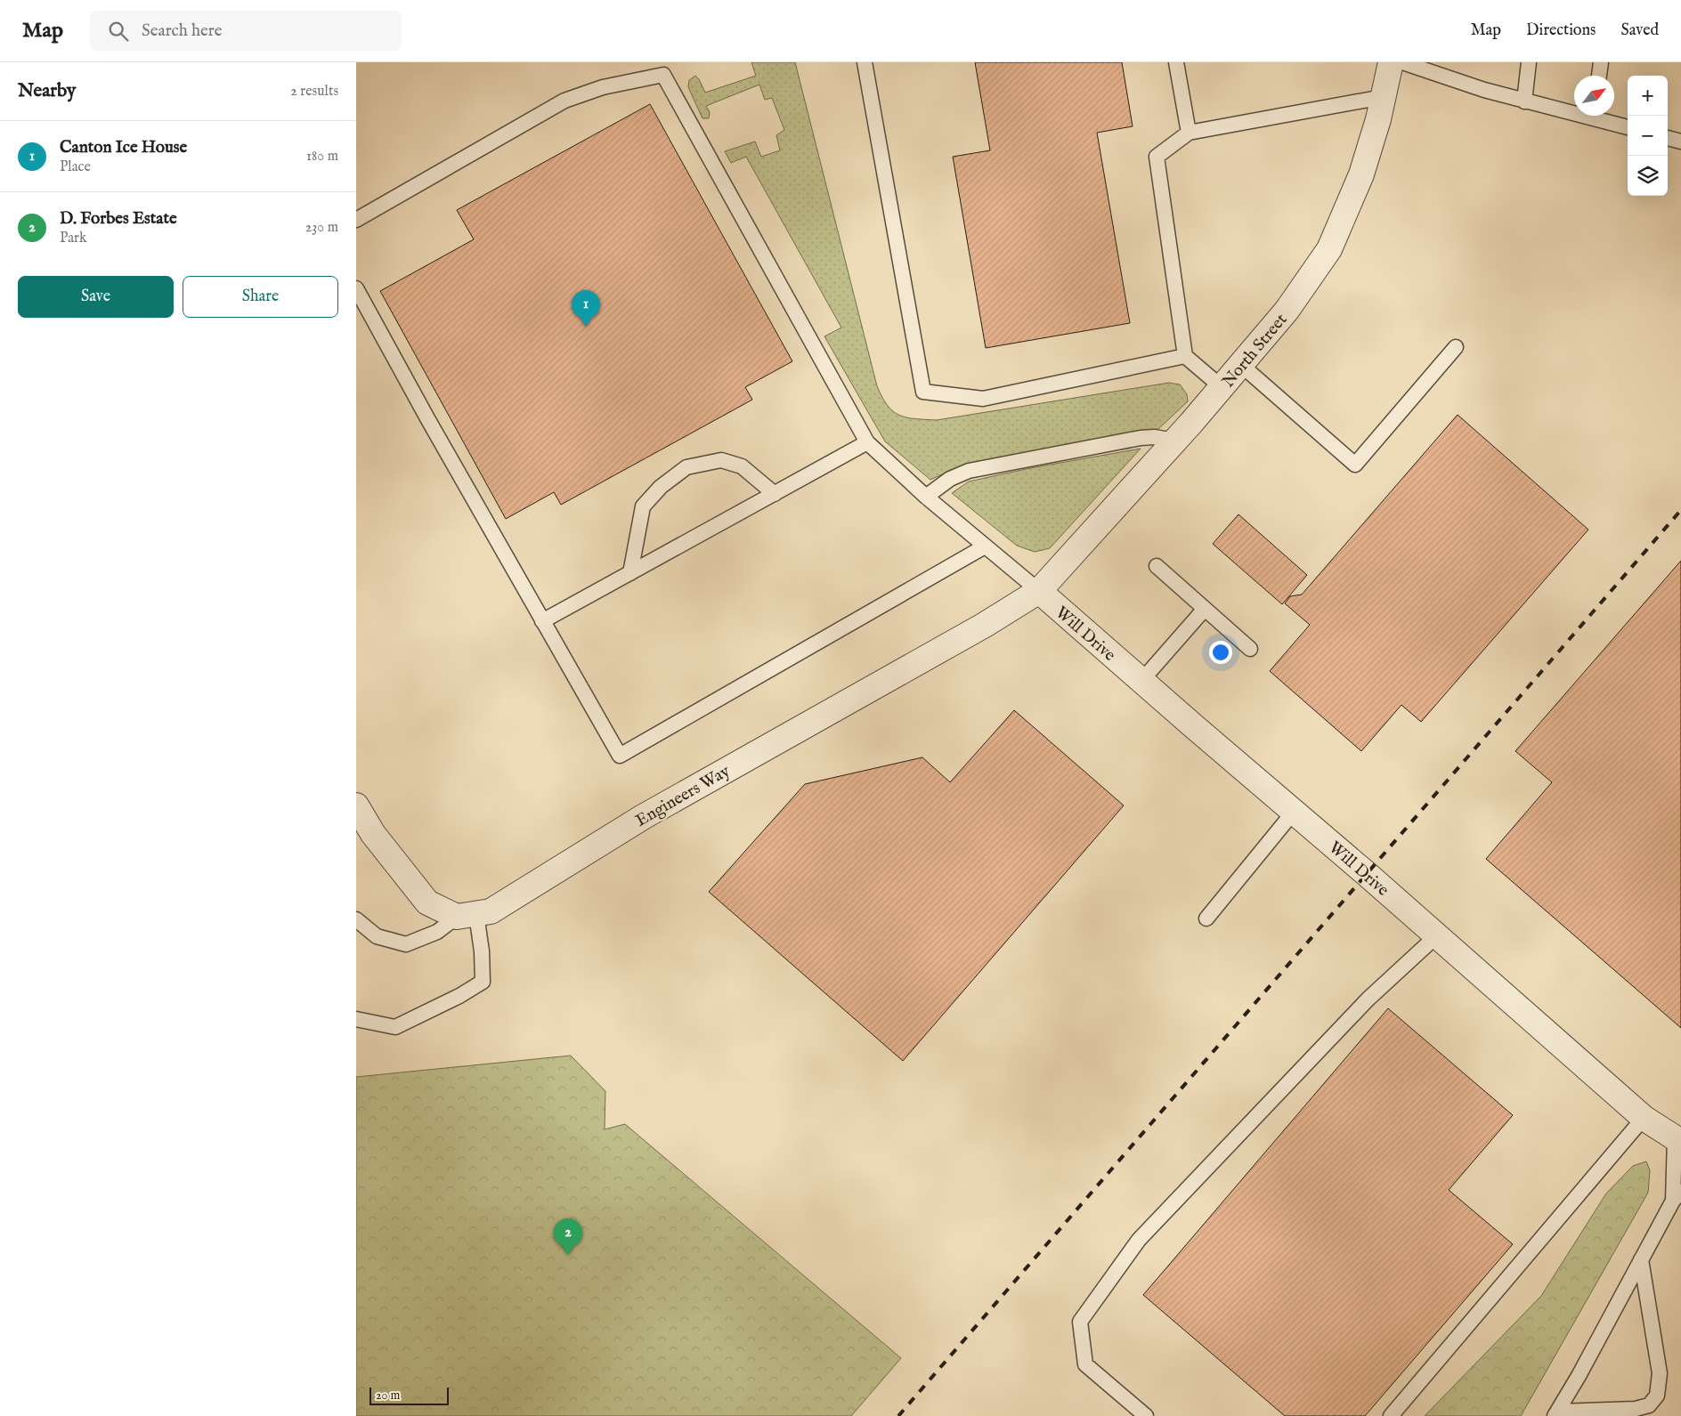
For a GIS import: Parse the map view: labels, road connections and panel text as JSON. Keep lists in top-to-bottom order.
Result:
{
  "streets": {
    "street": ["North Street", "Will Drive", "Engineers Way"]
  },
  "crossings": [
    ["North Street", "Will Drive"],
    ["North Street", "Engineers Way"],
    ["Will Drive", "Engineers Way"]
  ],
  "scale_bar": "20 m",
  "north": "top right",
  "page": {
    "header": "Map",
    "search": "Search here",
    "nav": ["Map", "Directions", "Saved"],
    "heading": ["Nearby", "2 results"],
    "map_buttons": ["+", "−"],
    "list": [
      {
        "mark": "1",
        "name": "Canton Ice House",
        "note": "Place",
        "value": "180 m"
      },
      {
        "mark": "2",
        "name": "D. Forbes Estate",
        "note": "Park",
        "value": "230 m"
      }
    ],
    "buttons": ["Save", "Share"],
    "pins": ["1", "2"],
    "scale": "20 m"
  }
}
